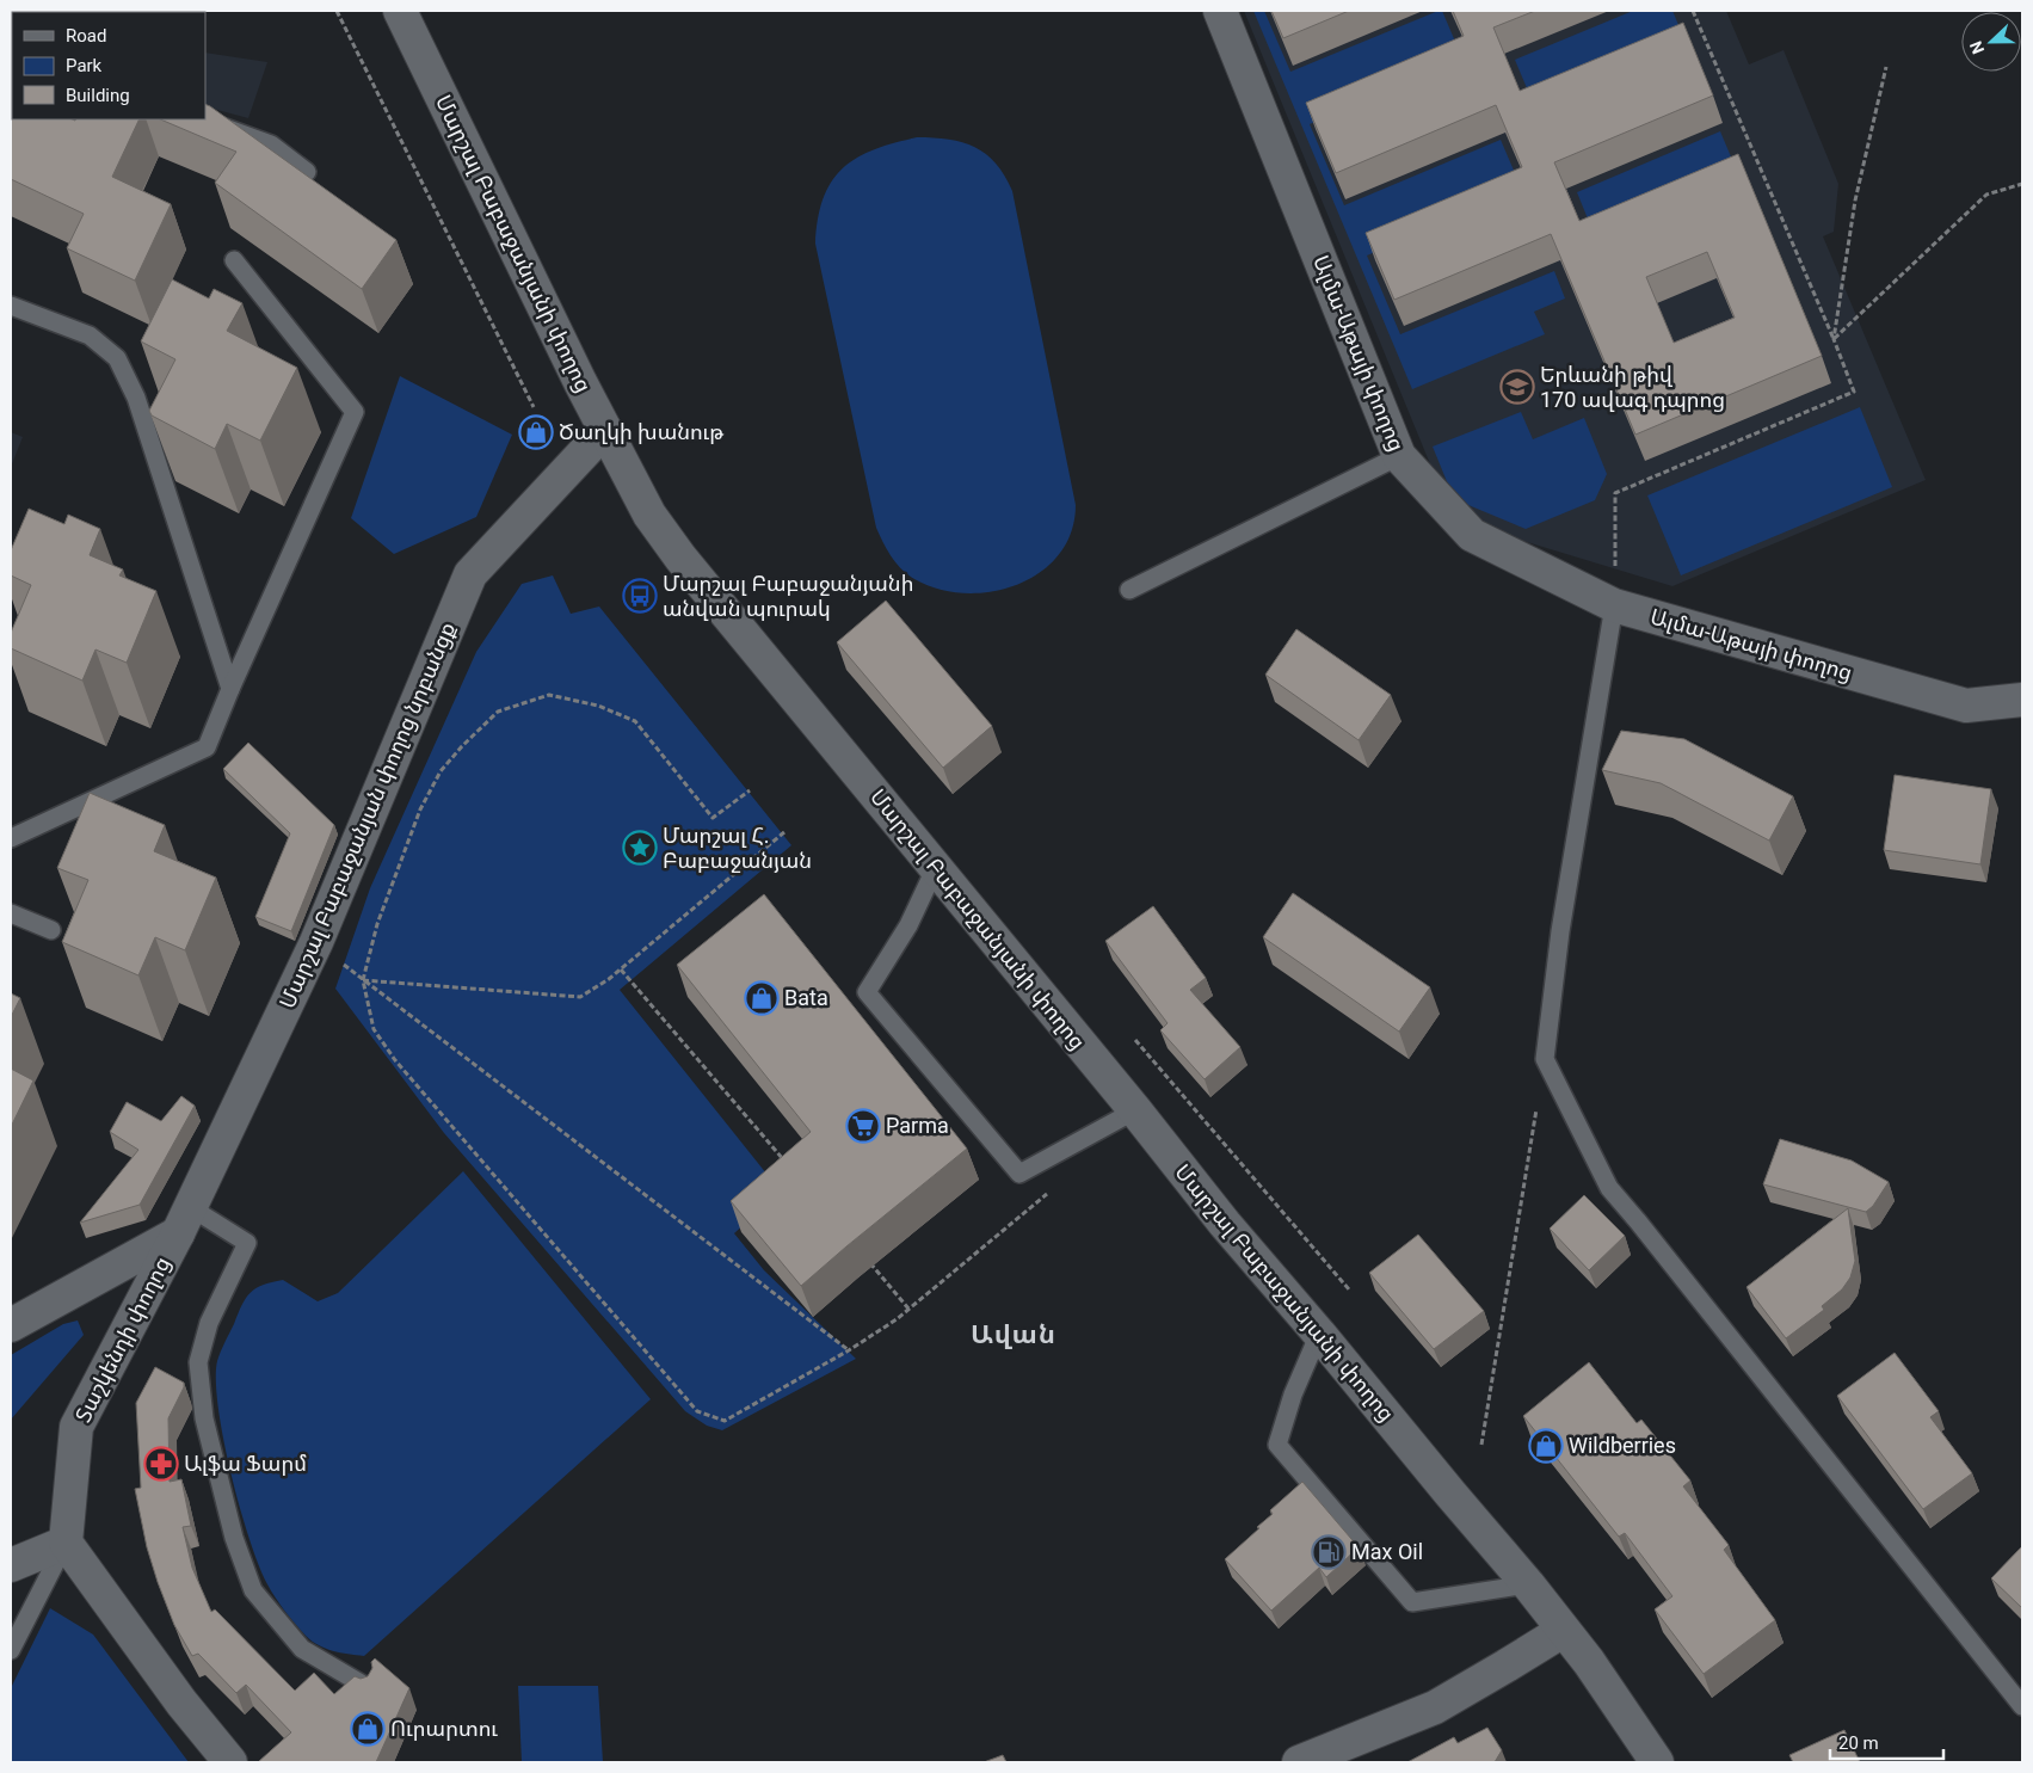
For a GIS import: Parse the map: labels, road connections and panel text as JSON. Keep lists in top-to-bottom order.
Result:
{
  "streets": {
    "street": [
      "Մարշալ Բաբաջանյանի փողոց",
      "Ալմա-Աթայի փողոց",
      "Մարշալ Բաբաջանյան փողոց նրբանցք",
      "Տաշկենդի փողոց"
    ]
  },
  "crossings": [
    ["Մարշալ Բաբաջանյանի փողոց", "Մարշալ Բաբաջանյան փողոց նրբանցք"],
    ["Մարշալ Բաբաջանյան փողոց նրբանցք", "Տաշկենդի փողոց"]
  ],
  "districts": ["Ավան"],
  "places": {
    "school or university": ["Երևանի թիվ 170 ավագ դպրոց"],
    "shop": [
      "Ծաղկի խանութ",
      "Bata",
      "Wildberries",
      "Ուրարտու"
    ],
    "bus stop": ["Մարշալ Բաբաջանյանի անվան պուրակ"],
    "place": ["Մարշալ Հ. Բաբաջանյան"],
    "supermarket": ["Parma"],
    "pharmacy": ["Ալֆա Ֆարմ"],
    "fuel station": ["Max Oil"]
  },
  "legend": ["Road", "Park", "Building"],
  "scale_bar": "20 m",
  "north": "left"
}
